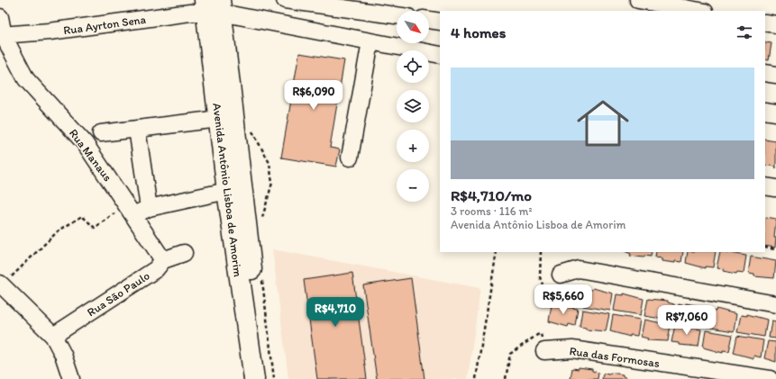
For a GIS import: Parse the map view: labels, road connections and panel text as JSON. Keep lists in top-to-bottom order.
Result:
{
  "streets": {
    "main road": ["Avenida Antônio Lisboa de Amorim"],
    "street": [
      "Rua Ayrton Sena",
      "Rua Manaus",
      "Rua São Paulo",
      "Rua das Formosas"
    ]
  },
  "crossings": [
    ["Rua Ayrton Sena", "Rua Manaus"],
    ["Rua Ayrton Sena", "Avenida Antônio Lisboa de Amorim"],
    ["Rua Manaus", "Rua São Paulo"]
  ],
  "north": "bottom right",
  "page": {
    "map_buttons": ["+", "−"],
    "heading": "4 homes",
    "list": [
      {
        "name": "R$4,710/mo",
        "note": "3 rooms · 116 m² · Avenida Antônio Lisboa de Amorim"
      }
    ],
    "price": [
      "R$6,090",
      "R$5,660",
      "R$4,710",
      "R$7,060"
    ]
  }
}
